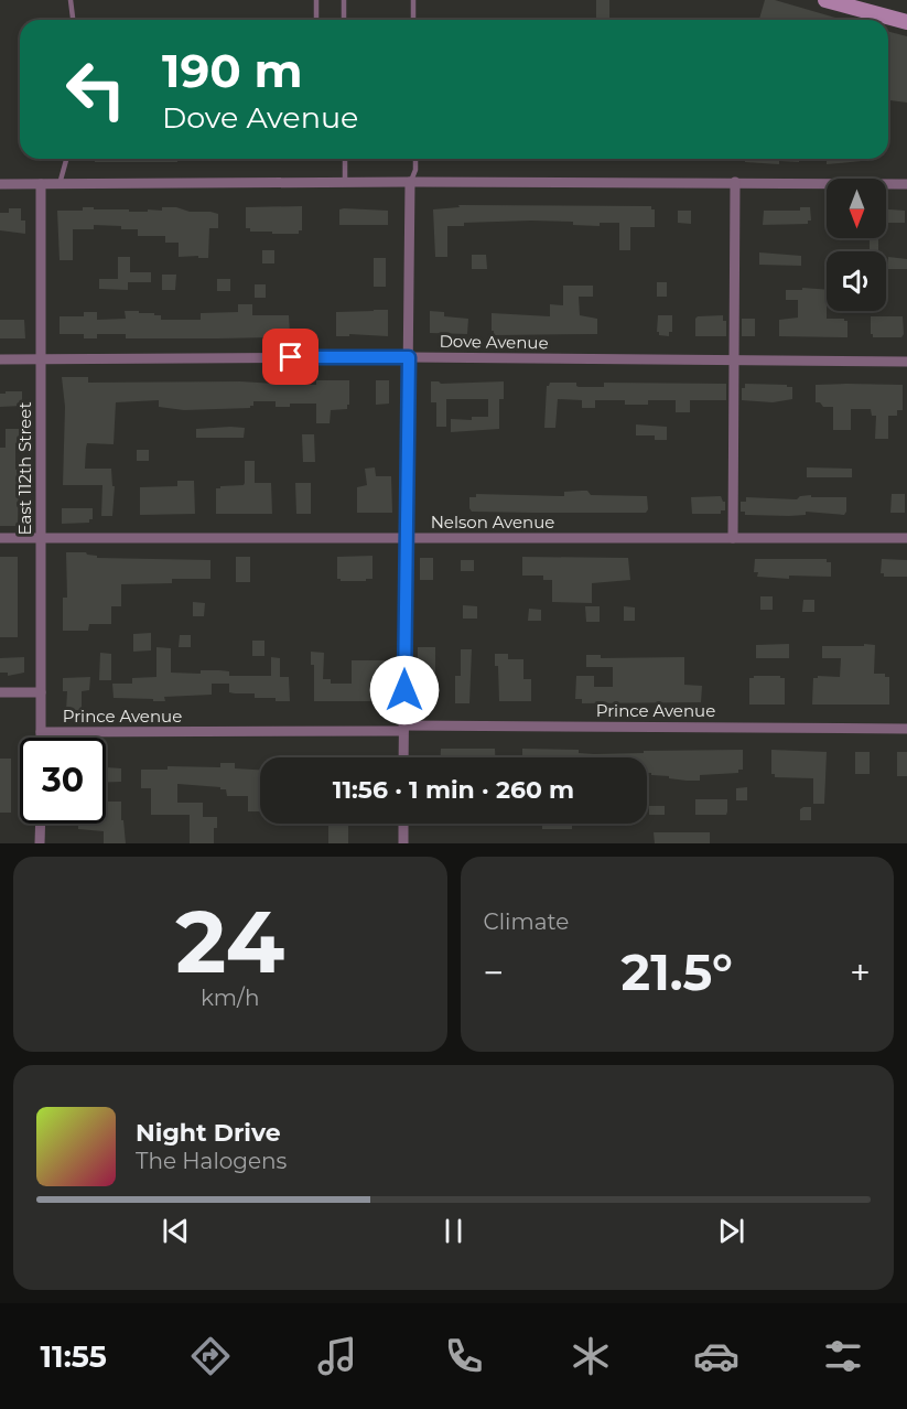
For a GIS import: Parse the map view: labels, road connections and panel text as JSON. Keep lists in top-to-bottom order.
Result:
{
  "streets": {
    "street": [
      "Dove Avenue",
      "East 112th Street",
      "Nelson Avenue",
      "Prince Avenue"
    ]
  },
  "crossings": [
    ["Dove Avenue", "East 112th Street"],
    ["East 112th Street", "Nelson Avenue"],
    ["East 112th Street", "Prince Avenue"]
  ],
  "north": "bottom",
  "page": {
    "turn": ["190 m", "Dove Avenue"],
    "limit": "30",
    "trip": "11:56 · 1 min · 260 m",
    "tile": [
      ["24", "km/h"],
      "Climate"
    ],
    "heat": ["−", "21.5°", "+"],
    "song": ["Night Drive", "The Halogens"],
    "tabs": "11:55"
  }
}
